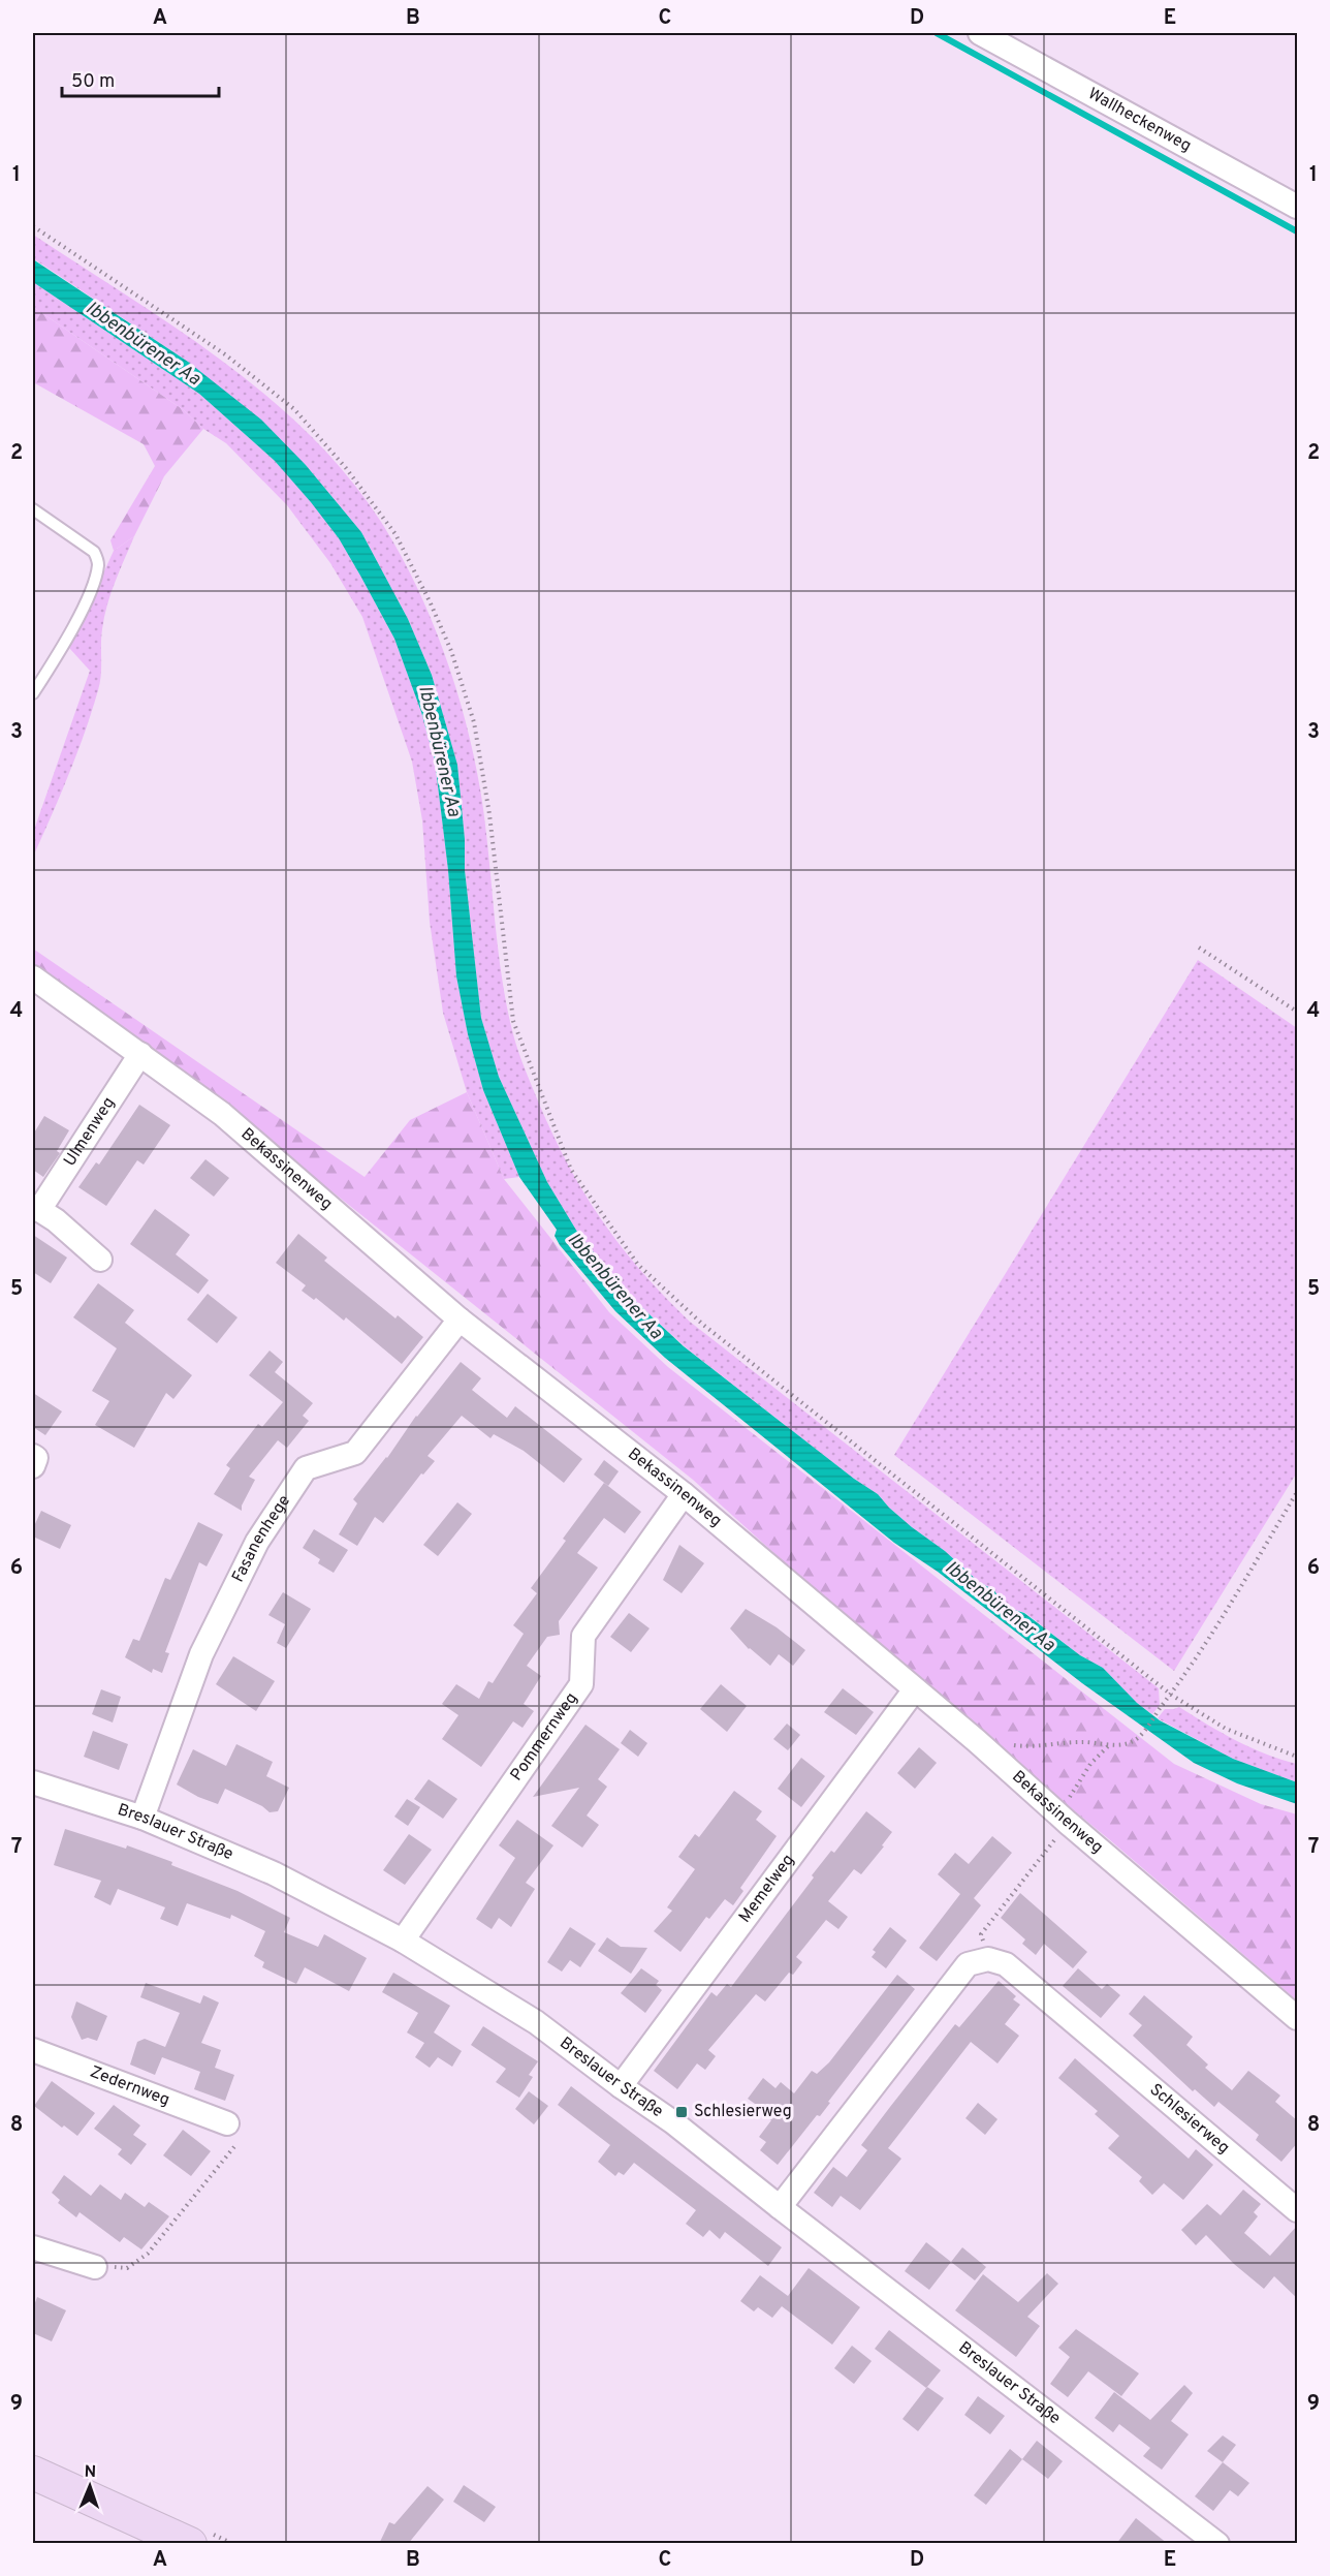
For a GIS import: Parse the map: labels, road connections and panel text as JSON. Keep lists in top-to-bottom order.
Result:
{
  "streets": {
    "street": [
      "Wallheckenweg",
      "Ulmenweg",
      "Bekassinenweg",
      "Fasanenhege",
      "Pommernweg",
      "Breslauer Straße",
      "Memelweg",
      "Zedernweg",
      "Schlesierweg"
    ]
  },
  "crossings": [
    ["Ulmenweg", "Bekassinenweg"],
    ["Bekassinenweg", "Fasanenhege"],
    ["Bekassinenweg", "Pommernweg"],
    ["Bekassinenweg", "Memelweg"],
    ["Fasanenhege", "Breslauer Straße"],
    ["Pommernweg", "Breslauer Straße"],
    ["Breslauer Straße", "Memelweg"]
  ],
  "water": ["Ibbenbürener Aa"],
  "places": {
    "transit": ["Schlesierweg"]
  },
  "scale_bar": "50 m",
  "north": "top",
  "grid": {
    "columns": [
      "A",
      "B",
      "C",
      "D",
      "E"
    ],
    "rows": [
      "1",
      "2",
      "3",
      "4",
      "5",
      "6",
      "7",
      "8",
      "9"
    ]
  }
}
